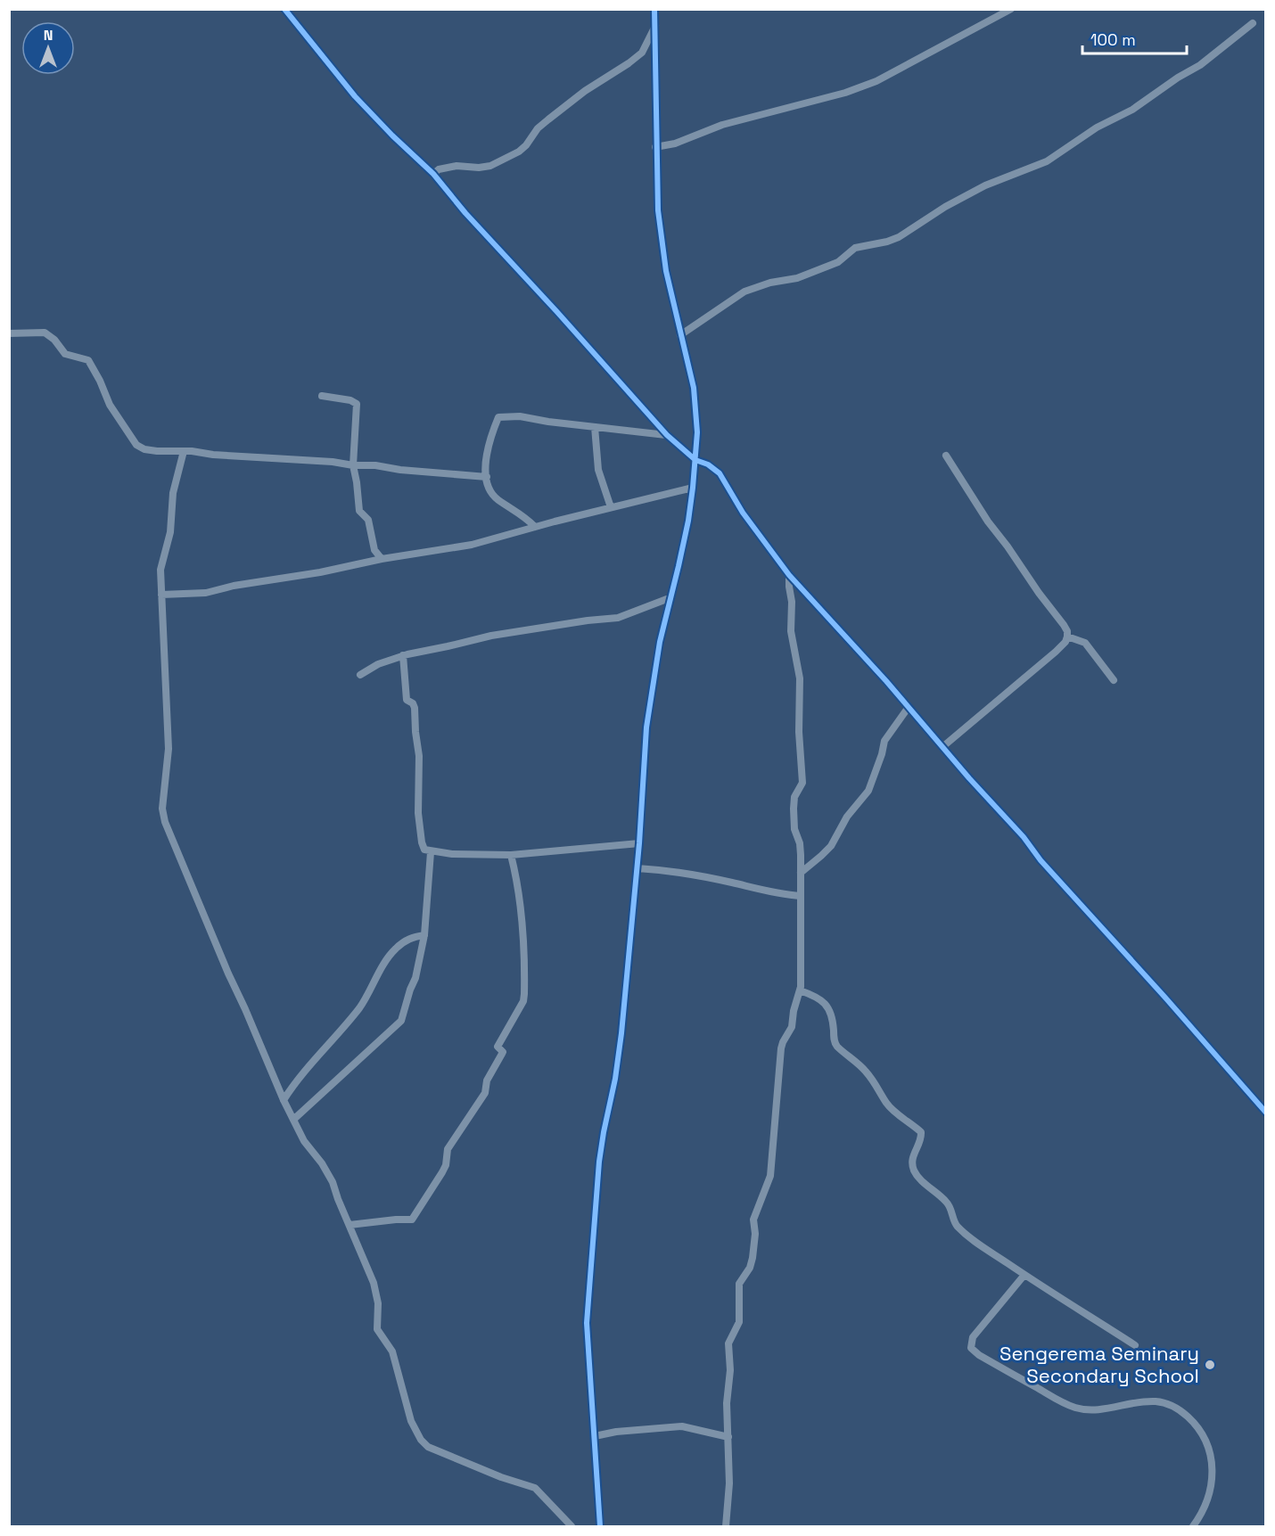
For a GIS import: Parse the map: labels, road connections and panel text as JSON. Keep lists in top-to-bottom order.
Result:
{
  "places": ["Sengerema Seminary Secondary School"],
  "scale_bar": "100 m",
  "north": "top"
}
